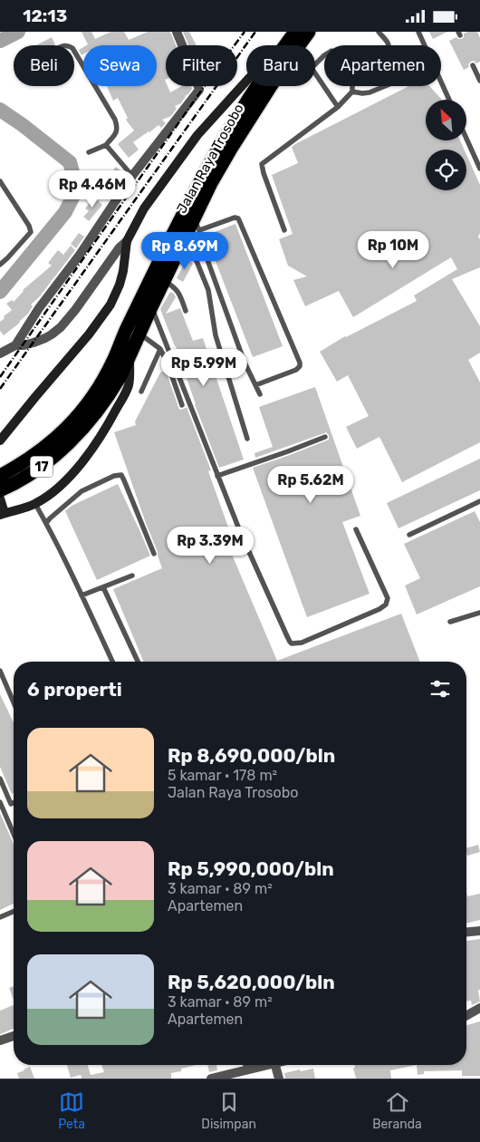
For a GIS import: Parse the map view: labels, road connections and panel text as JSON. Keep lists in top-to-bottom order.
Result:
{
  "streets": {
    "highway": ["Jalan Raya Trosobo", "17"]
  },
  "north": "top left",
  "page": {
    "status": "12:13",
    "chip": [
      "Beli",
      "Sewa",
      "Filter",
      "Baru",
      "Apartemen"
    ],
    "price": [
      "Rp 4.46M",
      "Rp 10M",
      "Rp 8.69M",
      "Rp 5.99M",
      "Rp 5.62M",
      "Rp 3.39M"
    ],
    "heading": "6 properti",
    "list": [
      {
        "name": "Rp 8,690,000/bln",
        "note": "5 kamar · 178 m² · Jalan Raya Trosobo"
      },
      {
        "name": "Rp 5,990,000/bln",
        "note": "3 kamar · 89 m² · Apartemen"
      },
      {
        "name": "Rp 5,620,000/bln",
        "note": "3 kamar · 89 m² · Apartemen"
      }
    ],
    "tabs": ["Peta", "Disimpan", "Beranda"]
  }
}
